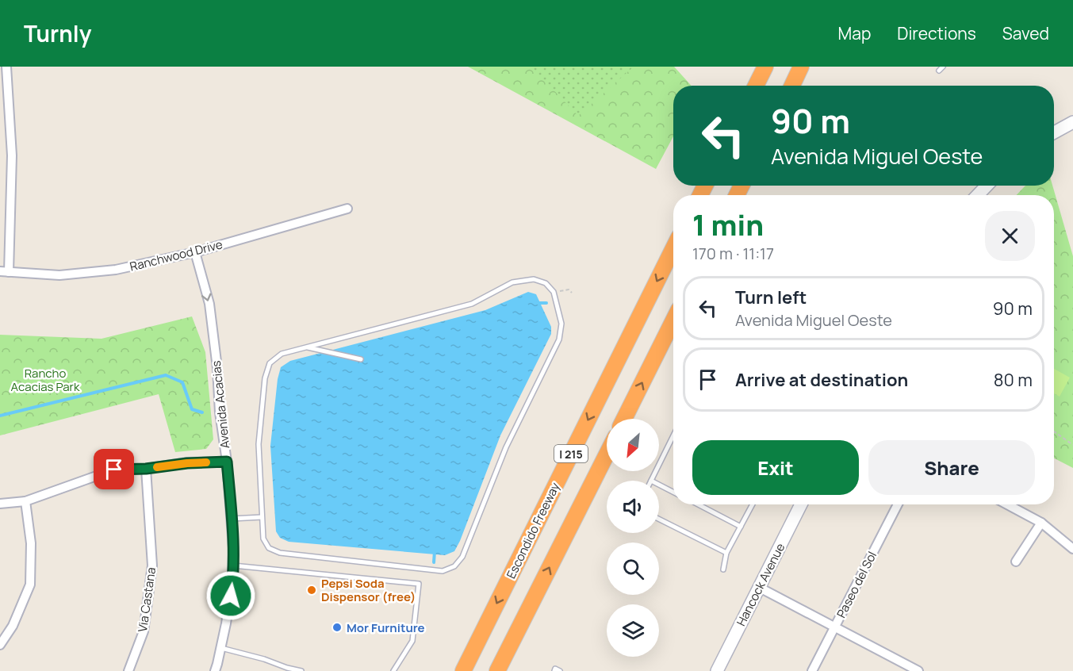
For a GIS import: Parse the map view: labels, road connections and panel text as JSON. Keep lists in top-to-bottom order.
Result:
{
  "streets": {
    "highway": ["I 215", "Escondido Freeway"],
    "main road": ["Hancock Avenue"],
    "street": [
      "Ranchwood Drive",
      "Avenida Acacias",
      "Paseo del Sol",
      "Via Castana"
    ]
  },
  "crossings": [
    ["Ranchwood Drive", "Avenida Acacias"]
  ],
  "one_way": ["Avenida Acacias"],
  "parks": ["Rancho Acacias Park"],
  "places": ["Pepsi Soda Dispensor (free)", "Mor Furniture"],
  "north": "bottom left",
  "page": {
    "header": "Turnly",
    "nav": ["Map", "Directions", "Saved"],
    "turn": ["90 m", "Avenida Miguel Oeste"],
    "heading": ["1 min", "170 m · 11:17"],
    "list": [
      {
        "name": "Turn left",
        "note": "Avenida Miguel Oeste",
        "value": "90 m"
      },
      {
        "name": "Arrive at destination",
        "value": "80 m"
      }
    ],
    "buttons": ["Exit", "Share"]
  }
}
